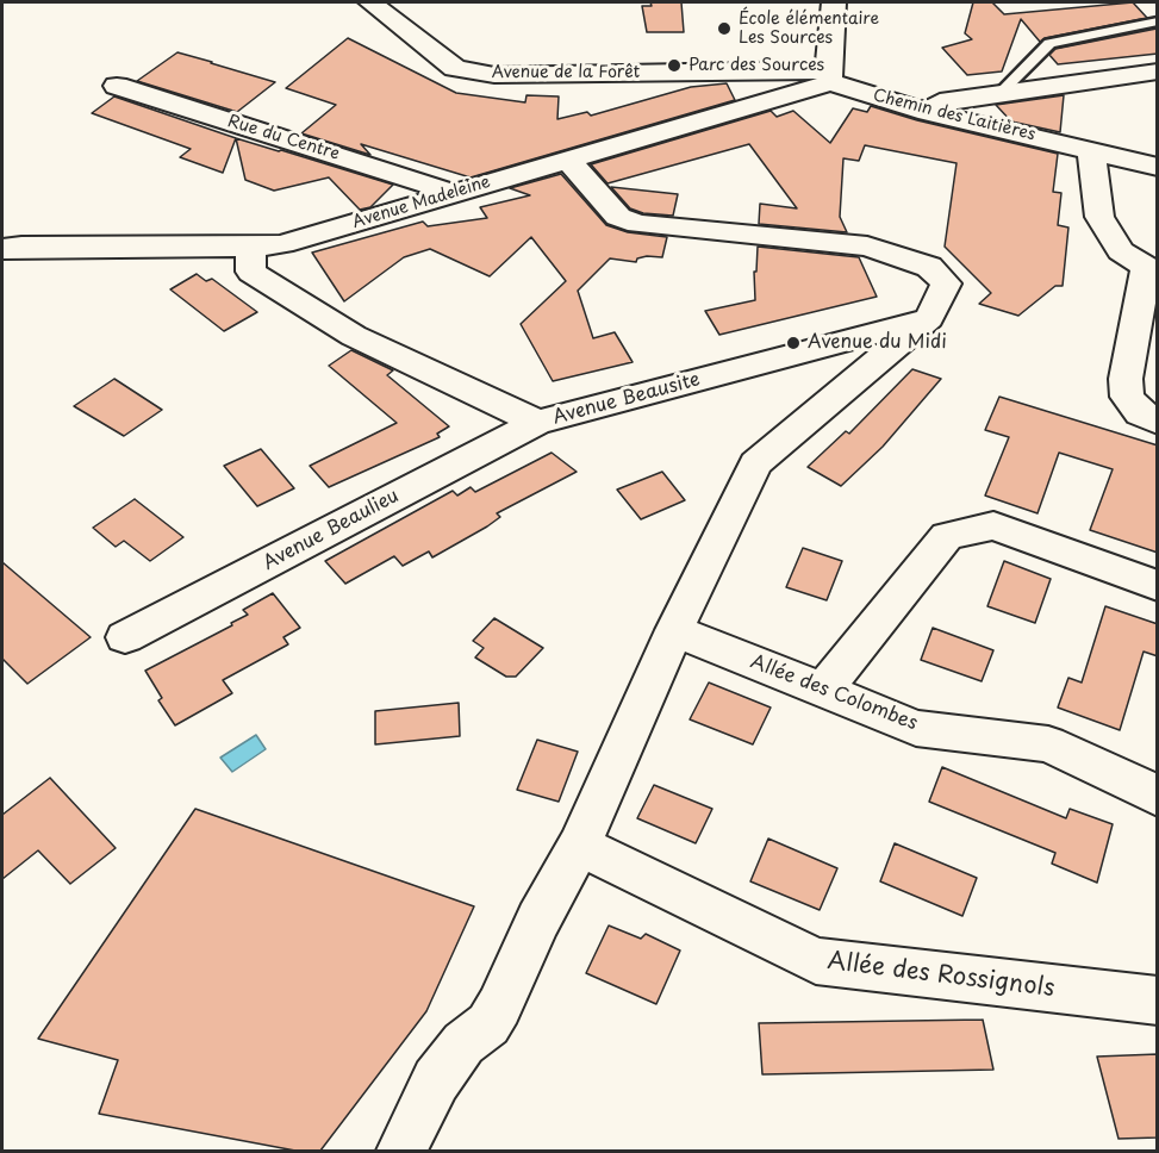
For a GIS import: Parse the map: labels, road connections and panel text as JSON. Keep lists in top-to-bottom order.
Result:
{
  "streets": {
    "street": [
      "Avenue de la Forêt",
      "Chemin des Laitières",
      "Rue du Centre",
      "Avenue Madeleine",
      "Avenue Beausite",
      "Avenue Beaulieu",
      "Allée des Colombes",
      "Allée des Rossignols"
    ]
  },
  "crossings": [
    ["Avenue de la Forêt", "Chemin des Laitières"],
    ["Avenue de la Forêt", "Avenue Madeleine"],
    ["Chemin des Laitières", "Avenue Madeleine"],
    ["Rue du Centre", "Avenue Madeleine"],
    ["Avenue Madeleine", "Avenue Beausite"],
    ["Avenue Beausite", "Avenue Beaulieu"]
  ],
  "places": ["École élémentaire Les Sources", "Parc des Sources", "Avenue du Midi"]
}
